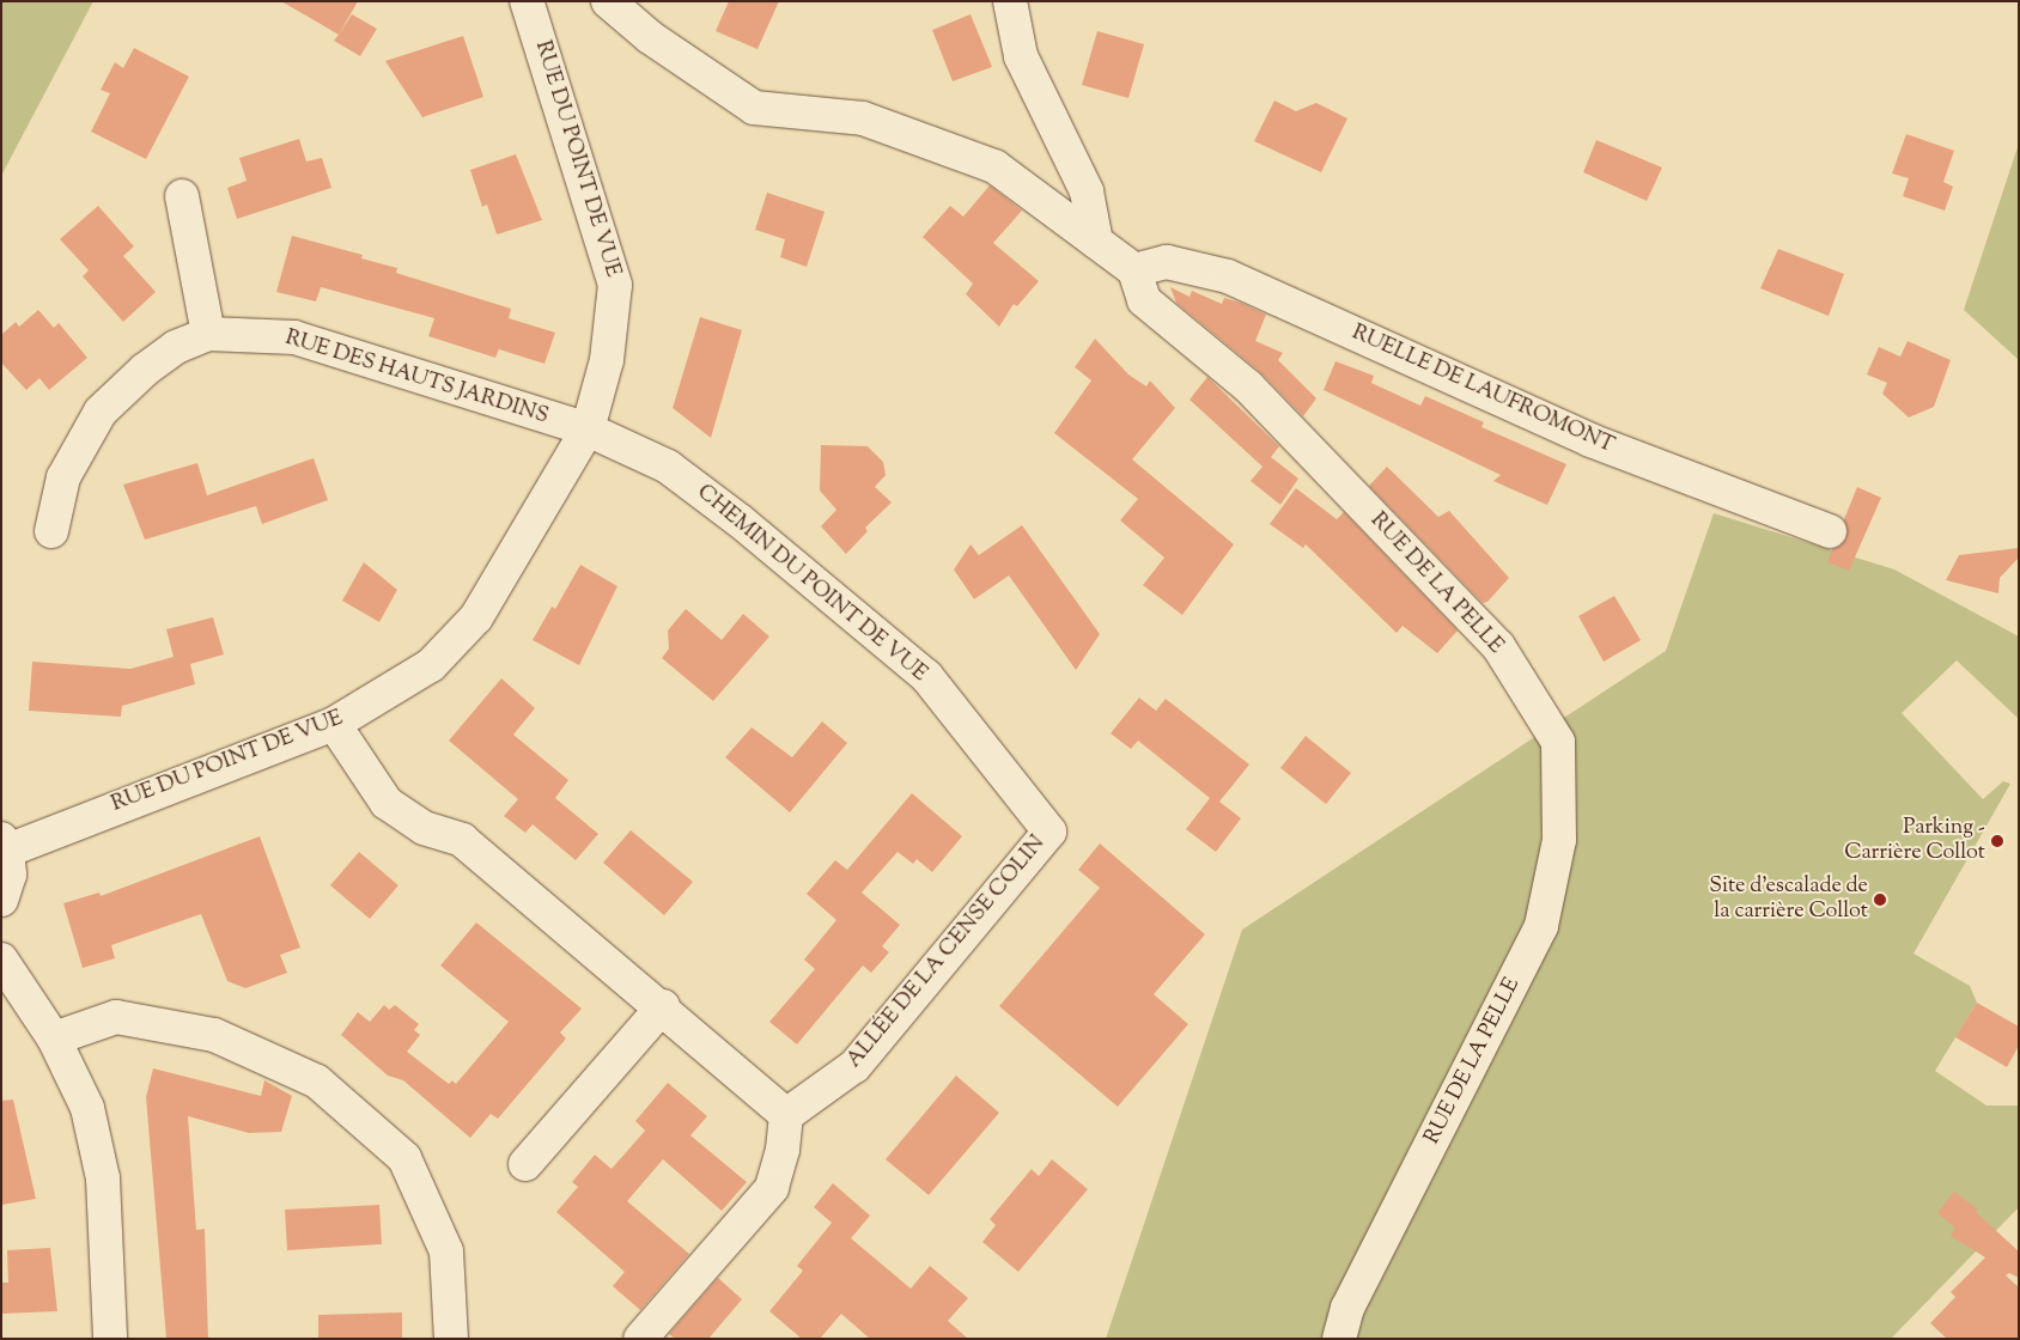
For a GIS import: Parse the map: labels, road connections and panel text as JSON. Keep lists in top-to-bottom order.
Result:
{
  "streets": {
    "street": [
      "RUE DU POINT DE VUE",
      "RUE DES HAUTS JARDINS",
      "RUELLE DE LAUFROMONT",
      "CHEMIN DU POINT DE VUE",
      "RUE DE LA PELLE",
      "ALLÉE DE LA CENSE COLIN"
    ]
  },
  "crossings": [
    ["RUE DU POINT DE VUE", "RUE DES HAUTS JARDINS"],
    ["RUE DU POINT DE VUE", "CHEMIN DU POINT DE VUE"],
    ["RUE DES HAUTS JARDINS", "CHEMIN DU POINT DE VUE"],
    ["RUELLE DE LAUFROMONT", "RUE DE LA PELLE"],
    ["CHEMIN DU POINT DE VUE", "ALLÉE DE LA CENSE COLIN"]
  ],
  "places": ["Parking - Carrière Collot", "Site d'escalade de la carrière Collot"]
}
